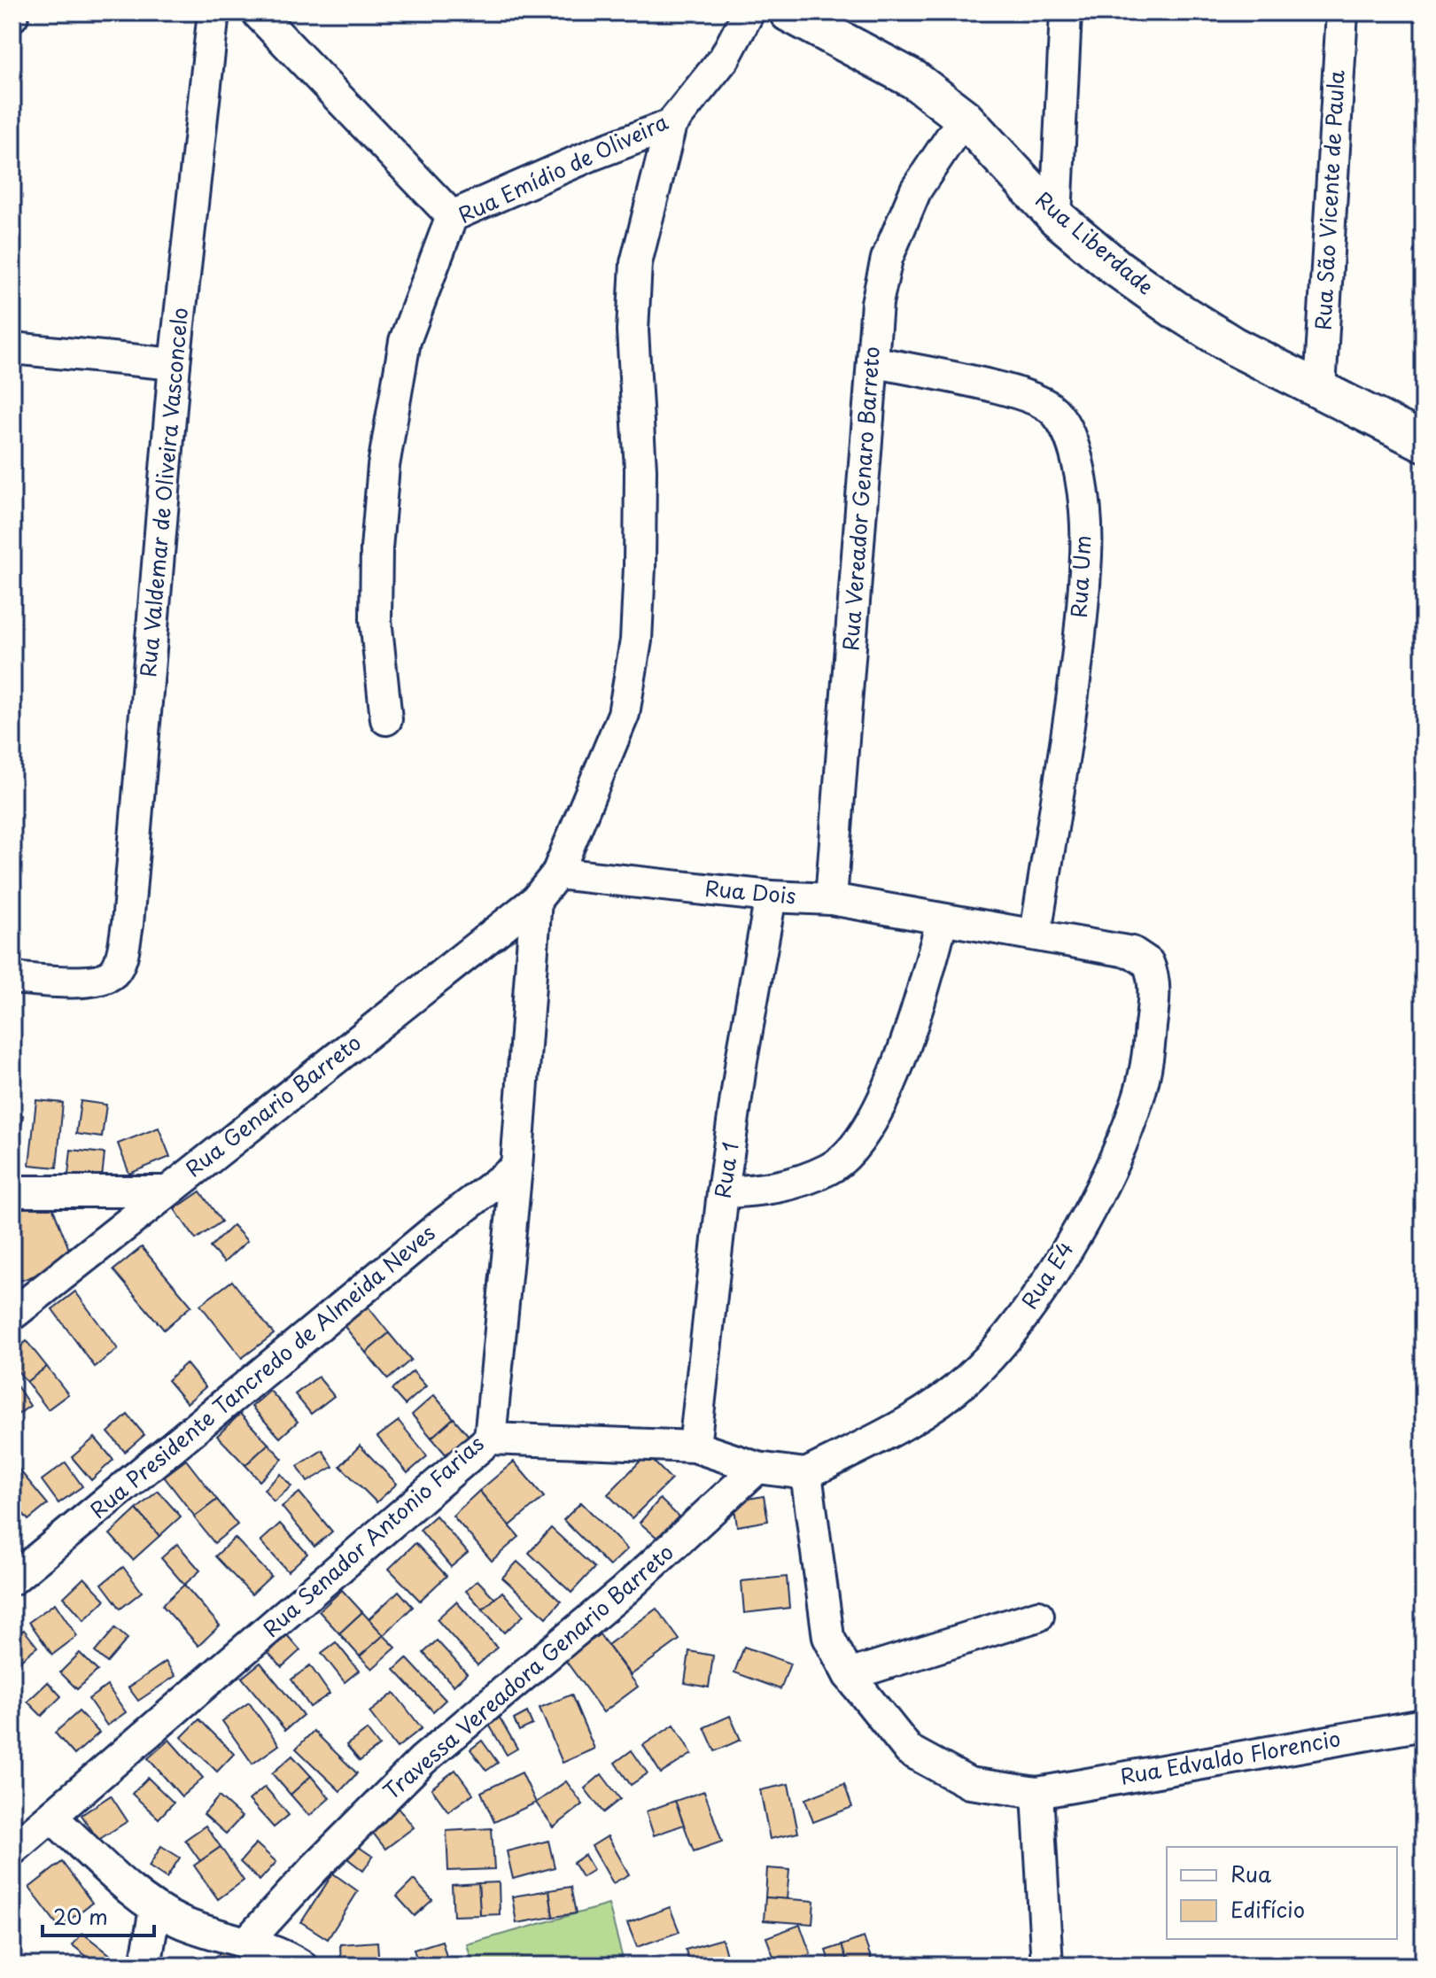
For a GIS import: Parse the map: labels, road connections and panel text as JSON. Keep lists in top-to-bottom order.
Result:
{
  "streets": {
    "street": [
      "Rua Emídio de Oliveira",
      "Rua São Vicente de Paula",
      "Rua Liberdade",
      "Rua Valdemar de Oliveira Vasconcelo",
      "Rua Vereador Genaro Barreto",
      "Rua Um",
      "Rua Dois",
      "Rua Genario Barreto",
      "Rua 1",
      "Rua E4",
      "Rua Presidente Tancredo de Almeida Neves",
      "Rua Senador Antonio Farias",
      "Travessa Vereadora Genario Barreto",
      "Rua Edvaldo Florencio"
    ]
  },
  "crossings": [
    ["Rua São Vicente de Paula", "Rua Liberdade"],
    ["Rua Liberdade", "Rua Vereador Genaro Barreto"],
    ["Rua Vereador Genaro Barreto", "Rua Um"],
    ["Rua Vereador Genaro Barreto", "Rua Dois"],
    ["Rua Um", "Rua Dois"],
    ["Rua Dois", "Rua 1"],
    ["Rua Dois", "Rua E4"],
    ["Rua Genario Barreto", "Rua Senador Antonio Farias"],
    ["Rua Presidente Tancredo de Almeida Neves", "Rua Senador Antonio Farias"]
  ],
  "legend": ["Rua", "Edifício"],
  "scale_bar": "20 m"
}
